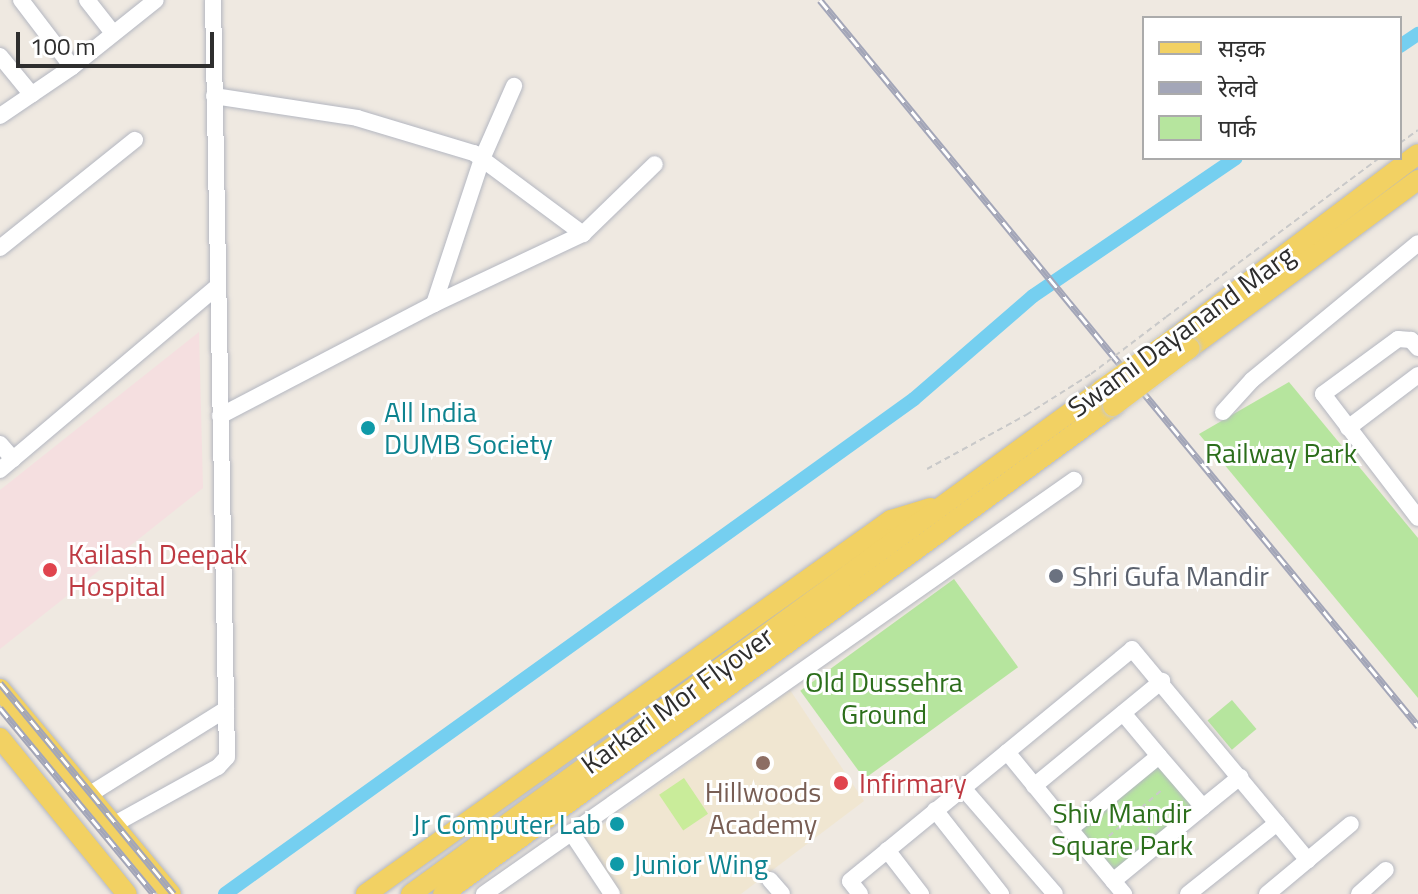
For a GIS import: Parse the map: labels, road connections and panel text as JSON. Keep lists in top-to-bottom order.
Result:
{
  "streets": {
    "main road": ["Swami Dayanand Marg", "Karkari Mor Flyover"]
  },
  "crossings": [
    ["Swami Dayanand Marg", "Karkari Mor Flyover"]
  ],
  "parks": ["Railway Park", "Old Dussehra Ground", "Shiv Mandir Square Park"],
  "places": [
    "All India DUMB Society",
    "Kailash Deepak Hospital",
    "Shri Gufa Mandir",
    "Hillwoods Academy",
    "Infirmary",
    "Jr Computer Lab",
    "Junior Wing"
  ],
  "legend": ["सड़क", "रेलवे", "पार्क"],
  "scale_bar": "100 m"
}
